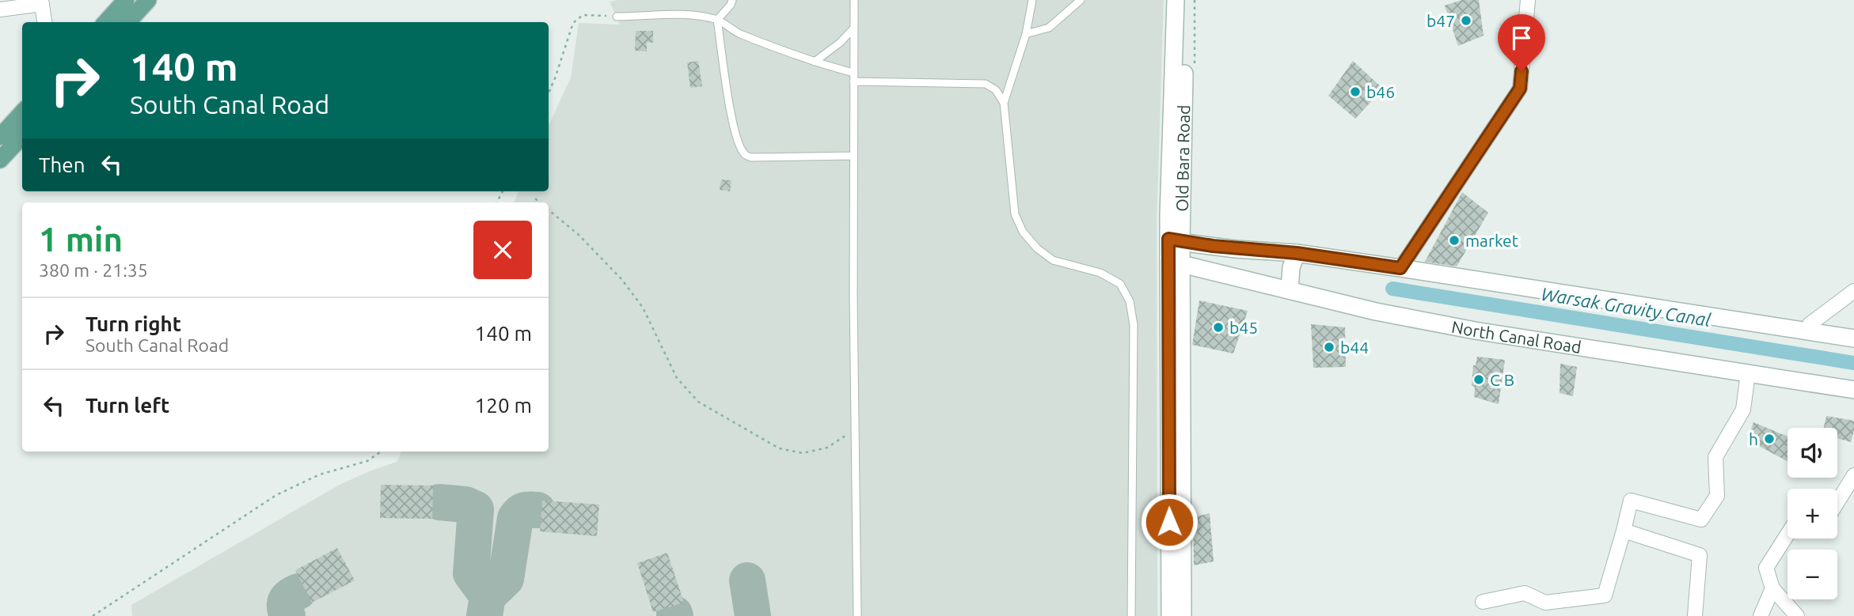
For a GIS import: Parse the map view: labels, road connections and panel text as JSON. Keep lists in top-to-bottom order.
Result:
{
  "streets": {
    "main road": ["Old Bara Road", "North Canal Road"]
  },
  "crossings": [
    ["Old Bara Road", "North Canal Road"]
  ],
  "water": ["Warsak Gravity Canal"],
  "places": [
    "b47",
    "b46",
    "market",
    "b45",
    "b44",
    "C B",
    "h"
  ],
  "page": {
    "turn": ["140 m", "South Canal Road"],
    "then": "Then",
    "heading": ["1 min", "380 m · 21:35"],
    "list": [
      {
        "name": "Turn right",
        "note": "South Canal Road",
        "value": "140 m"
      },
      {
        "name": "Turn left",
        "value": "120 m"
      }
    ],
    "map_buttons": ["+", "−"]
  }
}
